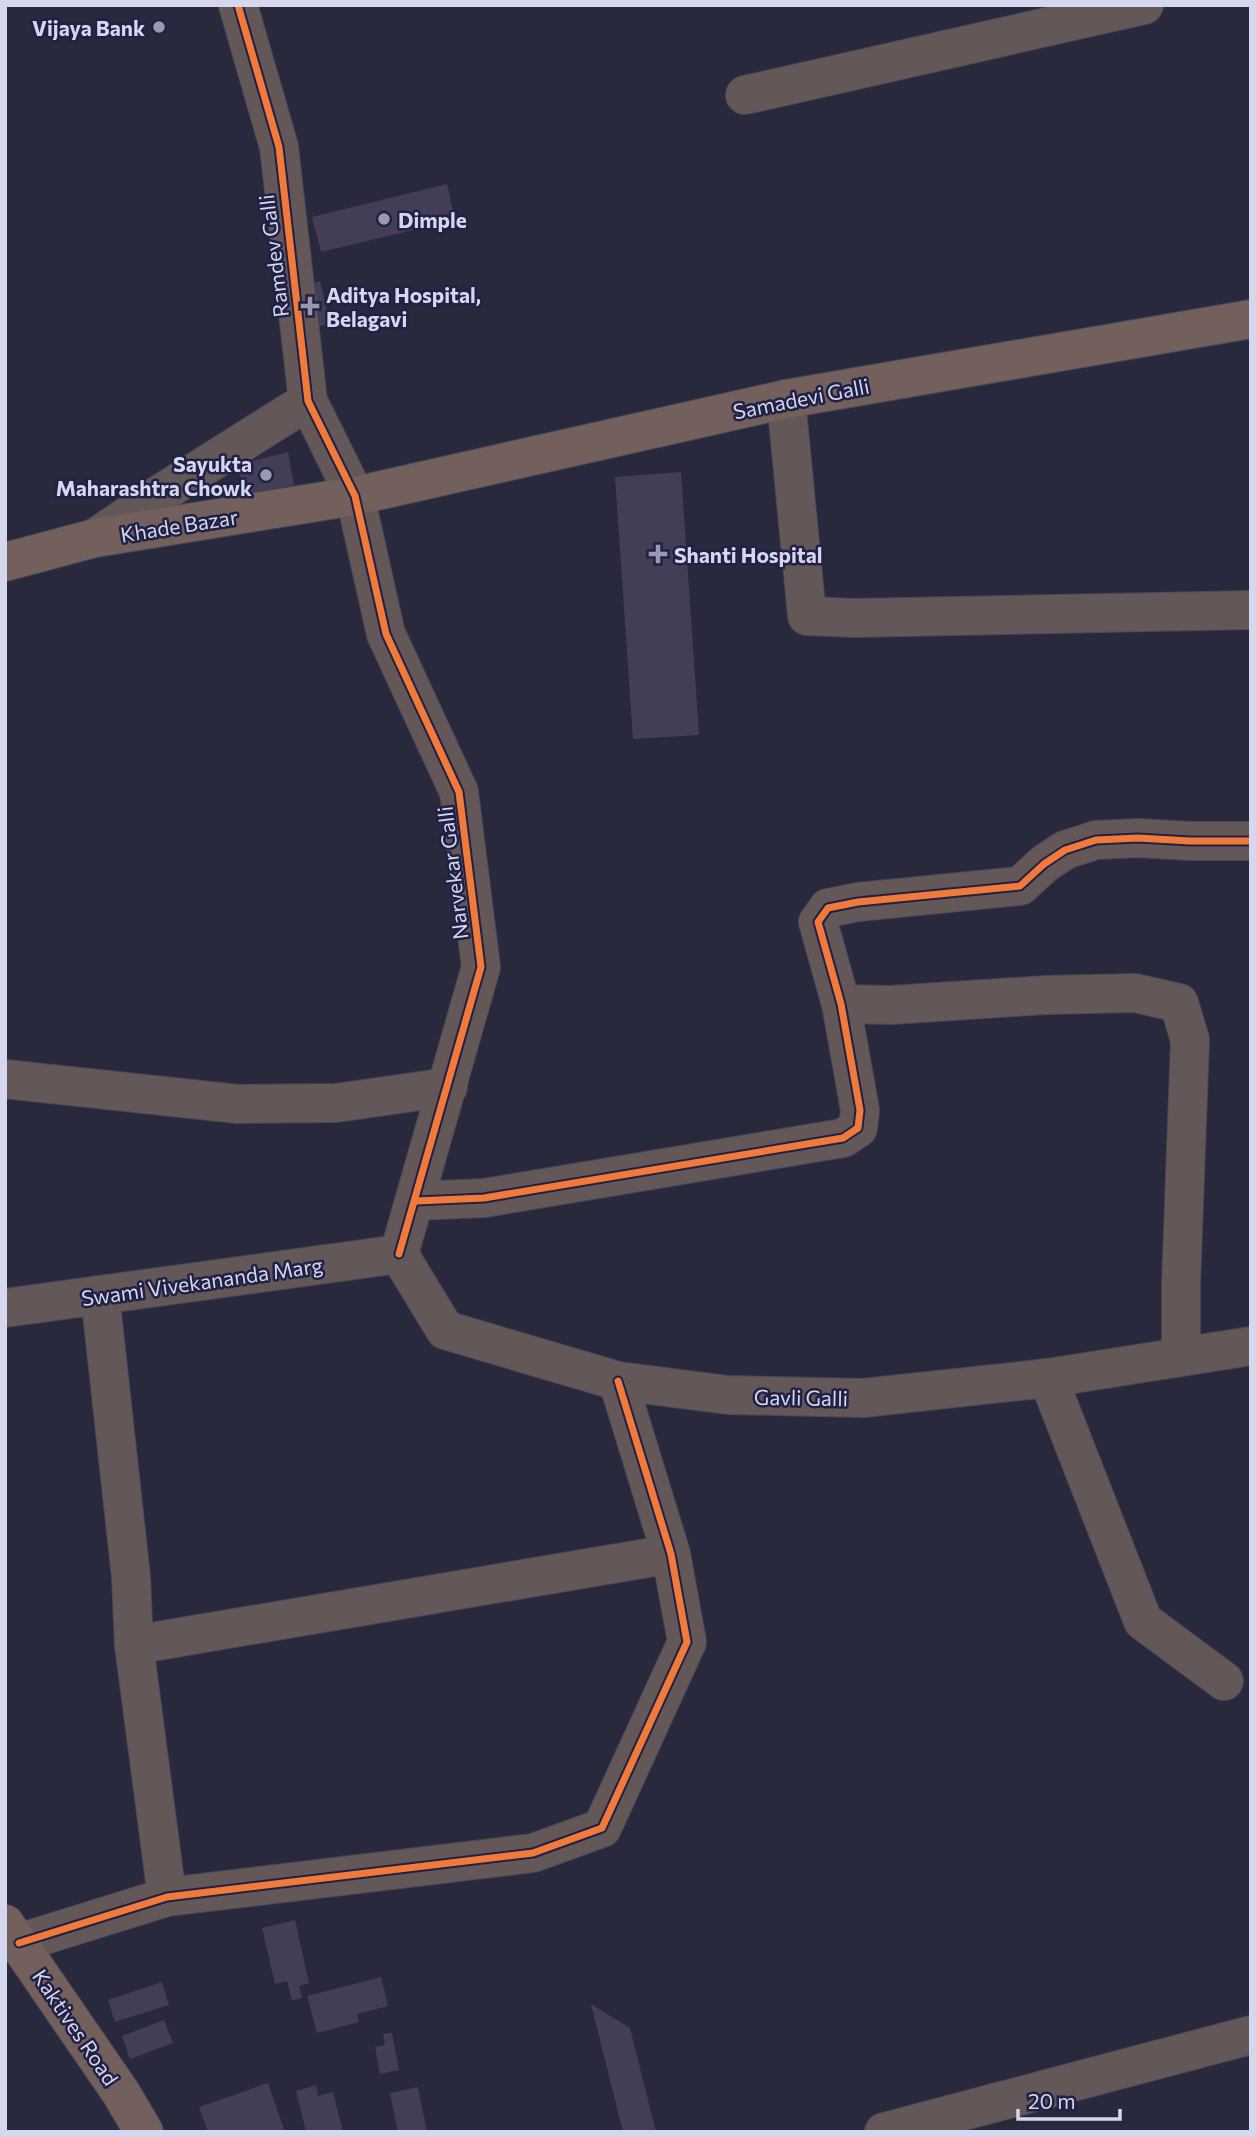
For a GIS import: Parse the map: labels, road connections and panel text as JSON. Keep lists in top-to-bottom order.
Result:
{
  "streets": {
    "main road": ["Samadevi Galli", "Khade Bazar", "Kaktives Road"],
    "street": [
      "Ramdev Galli",
      "Narvekar Galli",
      "Swami Vivekananda Marg",
      "Gavli Galli"
    ]
  },
  "crossings": [
    ["Ramdev Galli", "Samadevi Galli"],
    ["Ramdev Galli", "Khade Bazar"],
    ["Ramdev Galli", "Narvekar Galli"],
    ["Samadevi Galli", "Khade Bazar"],
    ["Samadevi Galli", "Narvekar Galli"],
    ["Khade Bazar", "Narvekar Galli"],
    ["Narvekar Galli", "Swami Vivekananda Marg"],
    ["Narvekar Galli", "Gavli Galli"],
    ["Swami Vivekananda Marg", "Gavli Galli"]
  ],
  "places": {
    "other": ["Vijaya Bank", "Dimple", "Sayukta Maharashtra Chowk"],
    "health": ["Aditya Hospital, Belagavi", "Shanti Hospital"]
  },
  "scale_bar": "20 m"
}
